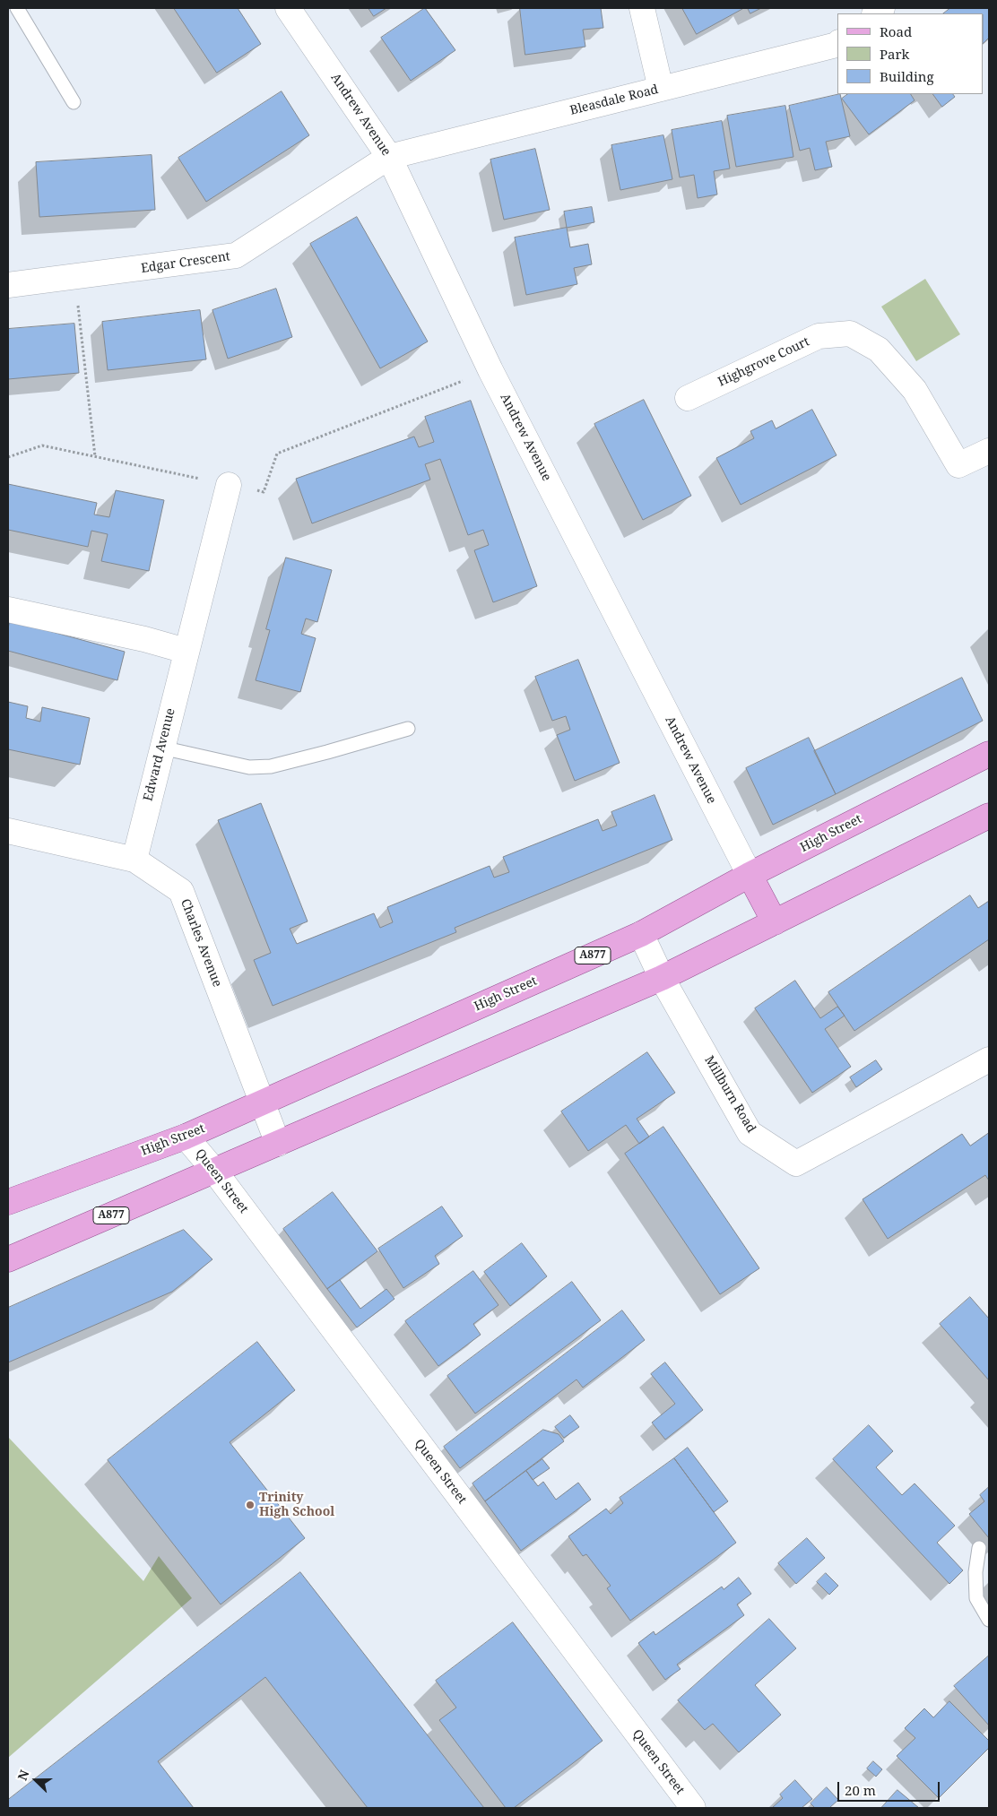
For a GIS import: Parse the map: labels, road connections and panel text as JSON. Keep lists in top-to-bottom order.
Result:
{
  "streets": {
    "main road": ["High Street", "A877"],
    "street": [
      "Bleasdale Road",
      "Andrew Avenue",
      "Edgar Crescent",
      "Highgrove Court",
      "Edward Avenue",
      "Charles Avenue",
      "Millburn Road",
      "Queen Street"
    ]
  },
  "crossings": [
    ["Bleasdale Road", "Andrew Avenue"],
    ["Bleasdale Road", "Edgar Crescent"],
    ["Andrew Avenue", "Edgar Crescent"],
    ["Andrew Avenue", "High Street"],
    ["Edward Avenue", "Charles Avenue"],
    ["High Street", "Charles Avenue"],
    ["High Street", "Millburn Road"],
    ["High Street", "Queen Street"],
    ["Charles Avenue", "A877"],
    ["A877", "Millburn Road"],
    ["A877", "Queen Street"]
  ],
  "places": ["Trinity High School"],
  "legend": ["Road", "Park", "Building"],
  "scale_bar": "20 m",
  "north": "left"
}
